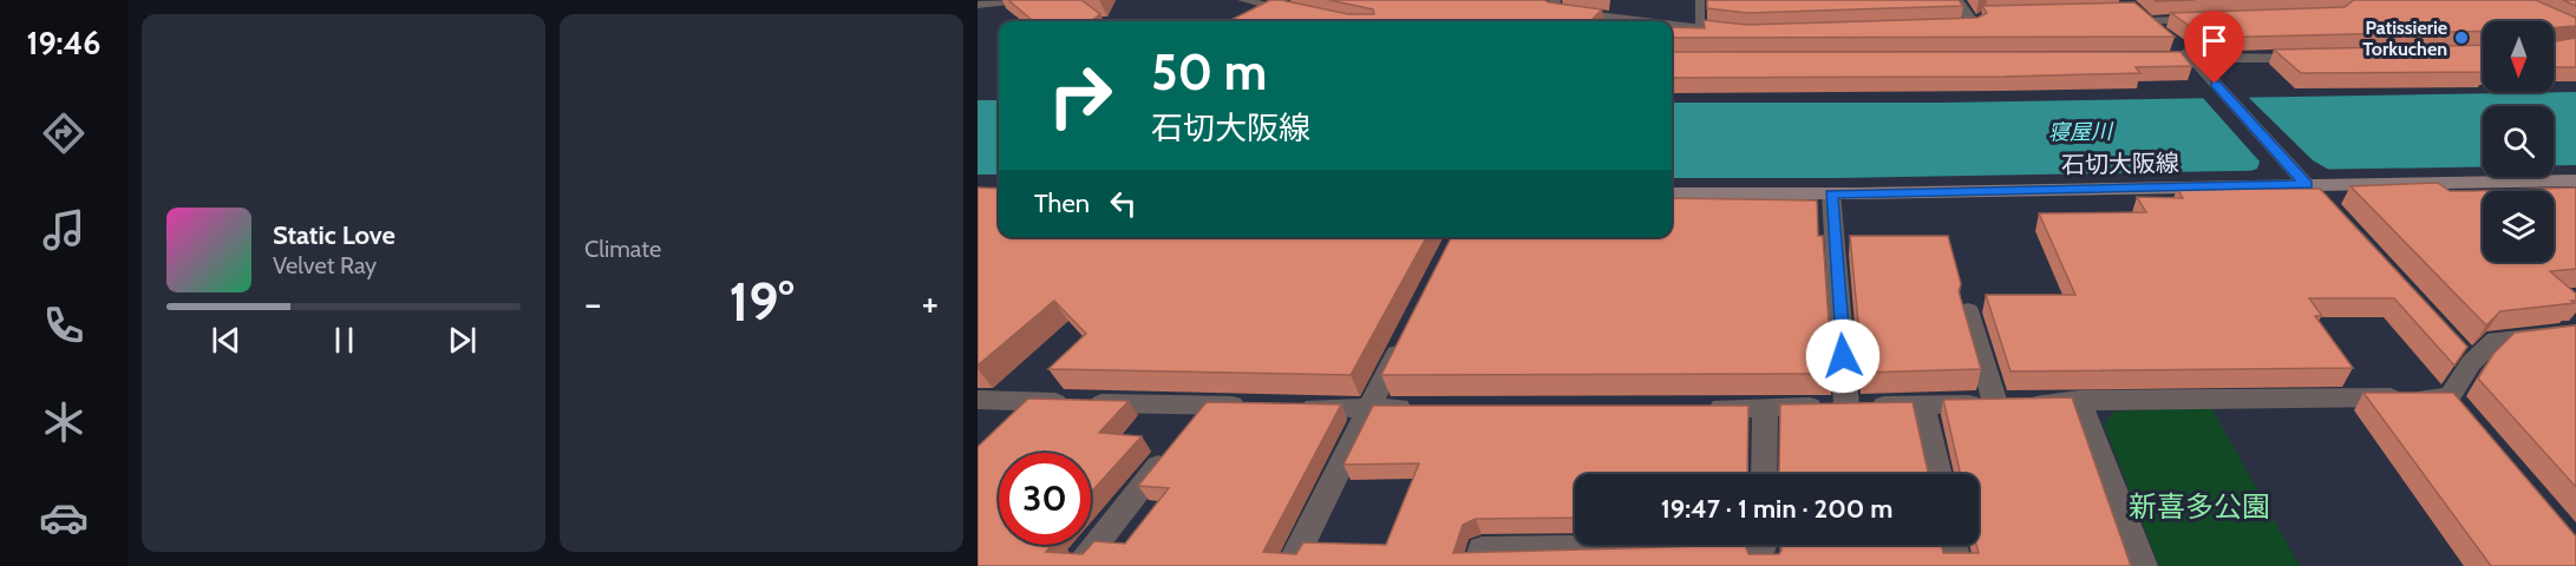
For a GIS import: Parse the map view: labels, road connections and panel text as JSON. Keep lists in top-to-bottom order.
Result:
{
  "streets": {
    "main road": ["石切大阪線"]
  },
  "water": ["寝屋川"],
  "parks": ["新喜多公園"],
  "places": ["Patissierie Torkuchen"],
  "north": "bottom",
  "page": {
    "tabs": "19:46",
    "tile": "Climate",
    "turn": ["50 m", "石切大阪線"],
    "then": "Then",
    "song": ["Static Love", "Velvet Ray"],
    "heat": ["−", "19°", "+"],
    "limit": "30",
    "trip": "19:47 · 1 min · 200 m"
  }
}
